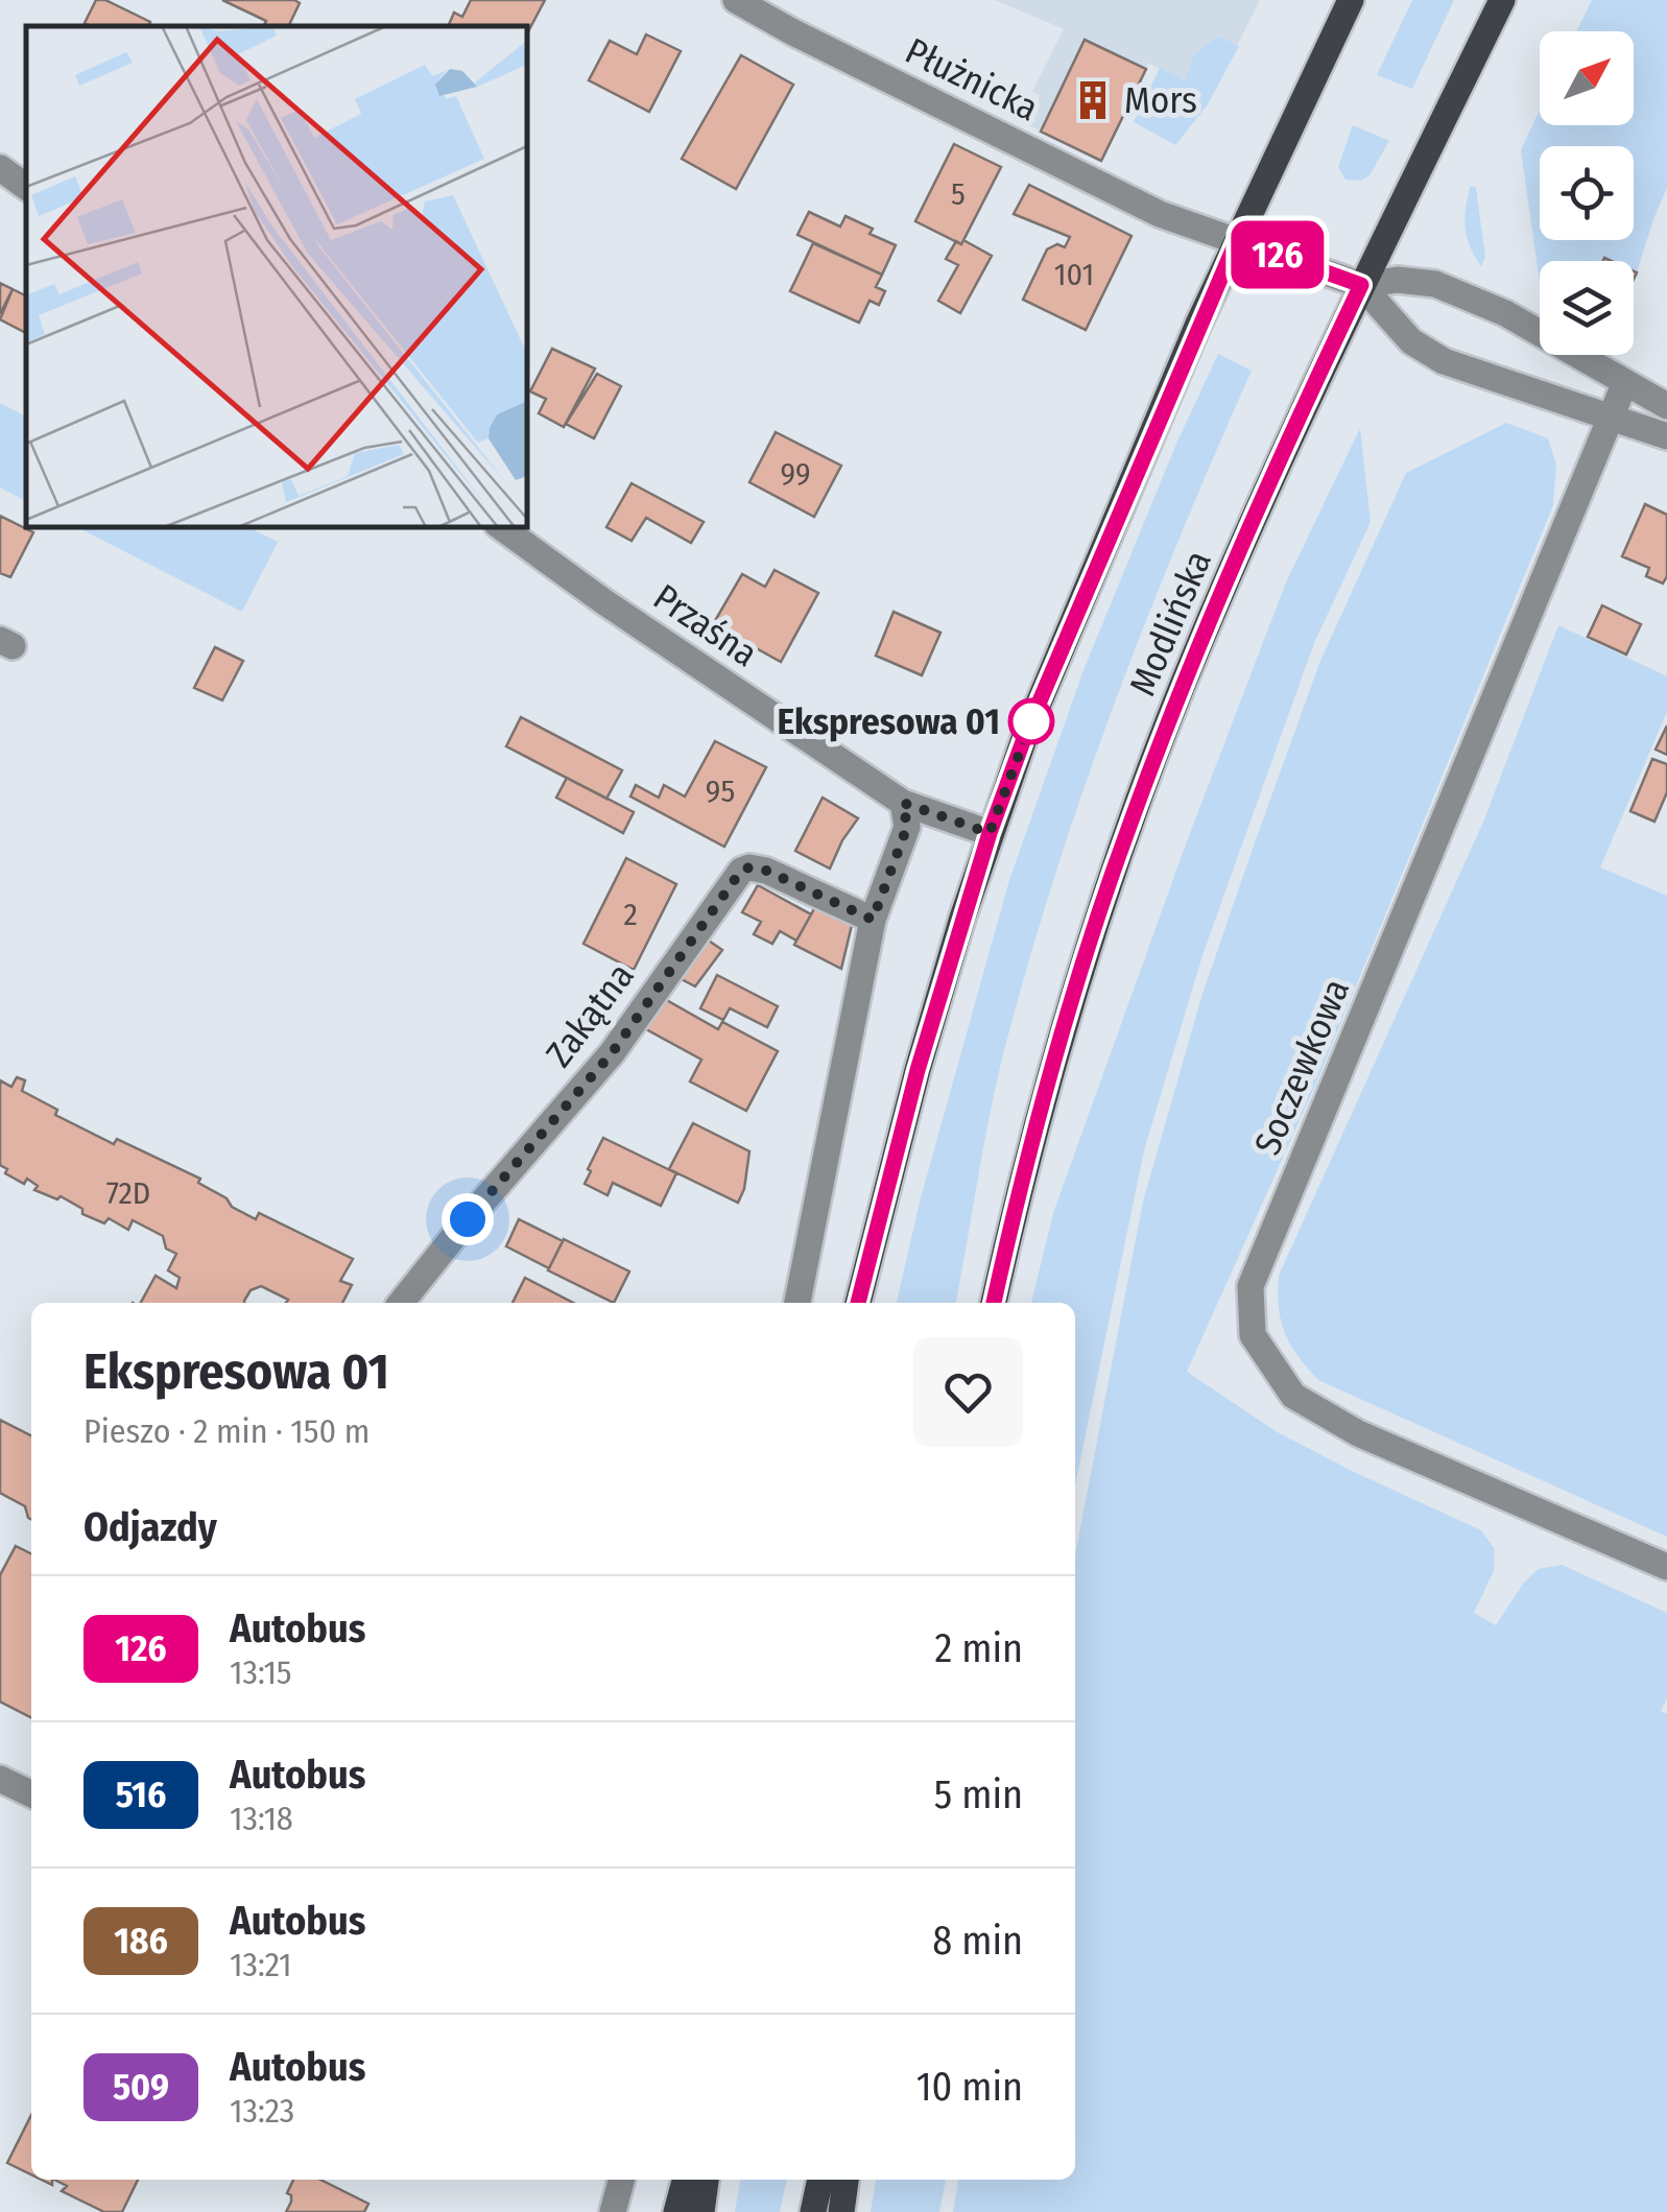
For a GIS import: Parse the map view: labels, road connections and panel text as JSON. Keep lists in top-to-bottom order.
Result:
{
  "streets": {
    "main road": ["Modlińska"],
    "street": [
      "Płużnicka",
      "Przaśna",
      "Zakątna",
      "Soczewkowa"
    ]
  },
  "crossings": [
    ["Płużnicka", "Modlińska"]
  ],
  "places": {
    "building": ["Mors"],
    "other": ["Ekspresowa 01"]
  },
  "lines": ["bus line 126"],
  "house_numbers": [
    "5",
    "101",
    "99",
    "95",
    "2",
    "72D"
  ],
  "north": "top right",
  "page": {
    "on_map": "126",
    "heading": [
      ["Ekspresowa 01", "Pieszo · 2 min · 150 m"],
      "Odjazdy"
    ],
    "list": [
      {
        "mark": "126",
        "name": "Autobus",
        "note": "13:15",
        "value": "2 min"
      },
      {
        "mark": "516",
        "name": "Autobus",
        "note": "13:18",
        "value": "5 min"
      },
      {
        "mark": "186",
        "name": "Autobus",
        "note": "13:21",
        "value": "8 min"
      },
      {
        "mark": "509",
        "name": "Autobus",
        "note": "13:23",
        "value": "10 min"
      }
    ]
  }
}
